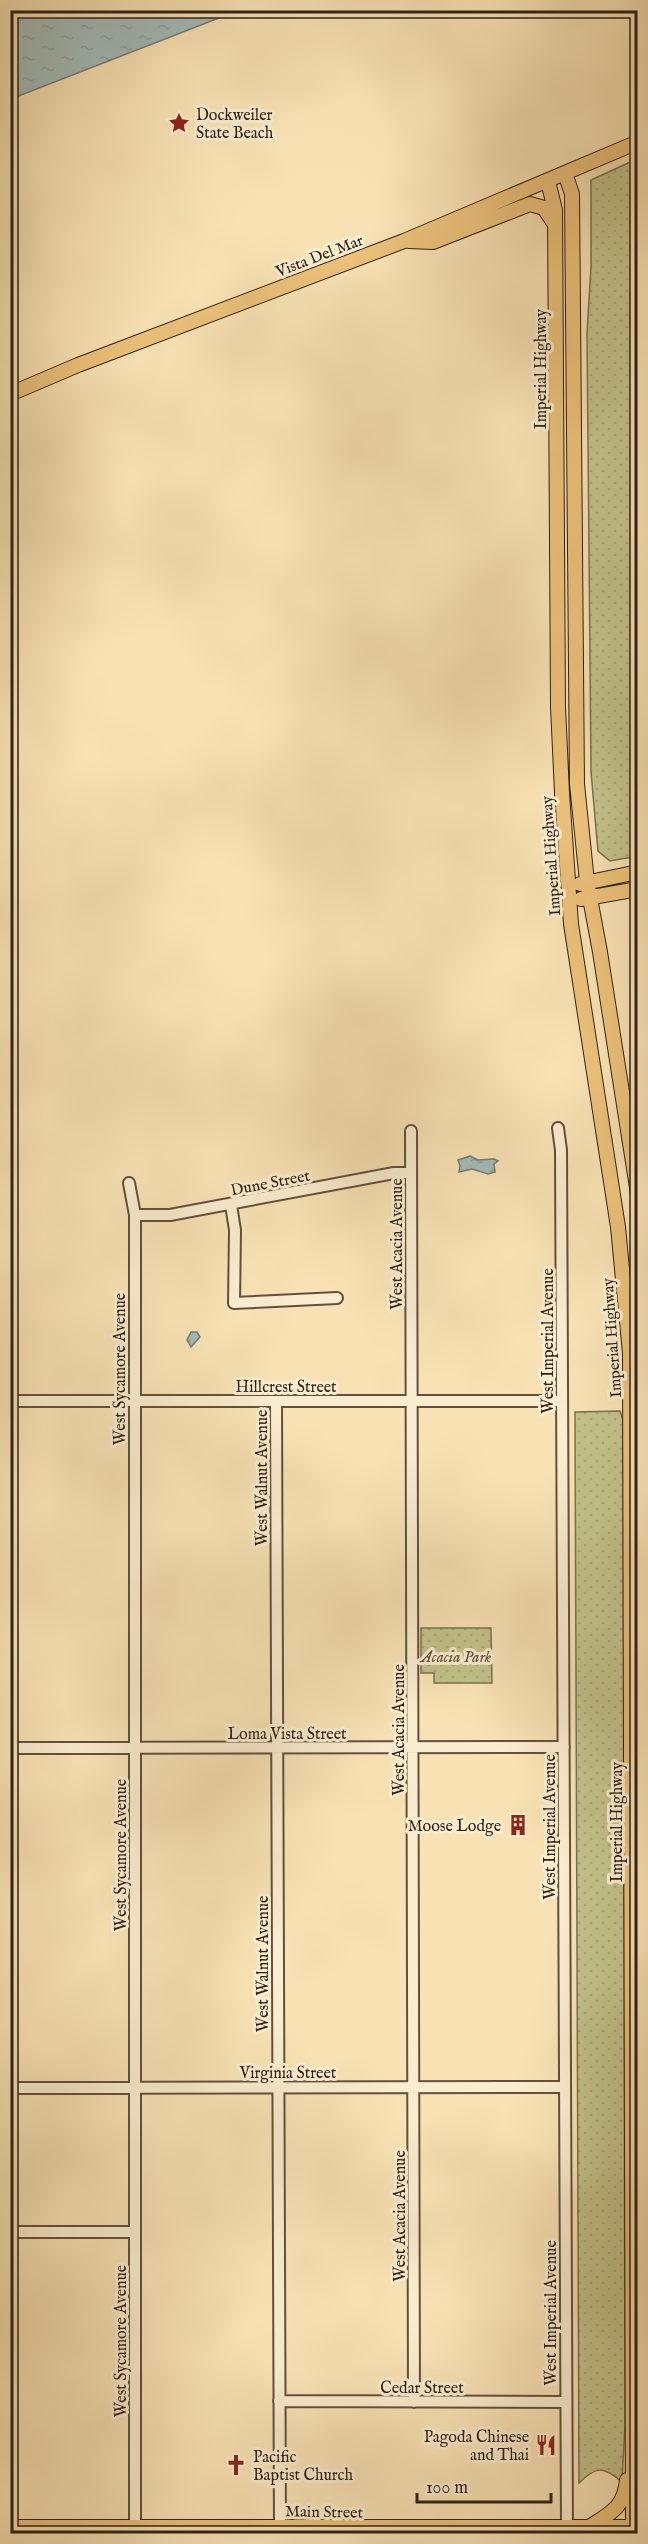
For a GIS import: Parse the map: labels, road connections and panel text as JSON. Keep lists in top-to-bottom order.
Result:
{
  "streets": {
    "main road": ["Vista Del Mar", "Imperial Highway", "Main Street"],
    "street": [
      "Dune Street",
      "West Acacia Avenue",
      "West Imperial Avenue",
      "West Sycamore Avenue",
      "Hillcrest Street",
      "West Walnut Avenue",
      "Loma Vista Street",
      "Virginia Street",
      "Cedar Street"
    ]
  },
  "crossings": [
    ["Vista Del Mar", "Imperial Highway"],
    ["Imperial Highway", "Main Street"],
    ["Dune Street", "West Acacia Avenue"],
    ["Dune Street", "West Sycamore Avenue"],
    ["West Acacia Avenue", "Hillcrest Street"],
    ["West Acacia Avenue", "Loma Vista Street"],
    ["West Acacia Avenue", "Virginia Street"],
    ["West Acacia Avenue", "Cedar Street"],
    ["West Imperial Avenue", "Hillcrest Street"],
    ["West Imperial Avenue", "Loma Vista Street"],
    ["West Imperial Avenue", "Virginia Street"],
    ["West Imperial Avenue", "Cedar Street"],
    ["West Imperial Avenue", "Main Street"],
    ["West Sycamore Avenue", "Hillcrest Street"],
    ["West Sycamore Avenue", "Loma Vista Street"],
    ["West Sycamore Avenue", "Virginia Street"],
    ["West Sycamore Avenue", "Main Street"],
    ["Hillcrest Street", "West Walnut Avenue"],
    ["West Walnut Avenue", "Loma Vista Street"],
    ["West Walnut Avenue", "Virginia Street"],
    ["West Walnut Avenue", "Cedar Street"],
    ["West Walnut Avenue", "Main Street"]
  ],
  "parks": ["Acacia Park"],
  "places": {
    "place": ["Dockweiler State Beach"],
    "building": ["Moose Lodge"],
    "restaurant": ["Pagoda Chinese and Thai"],
    "church": ["Pacific Baptist Church"]
  },
  "scale_bar": "100 m"
}
